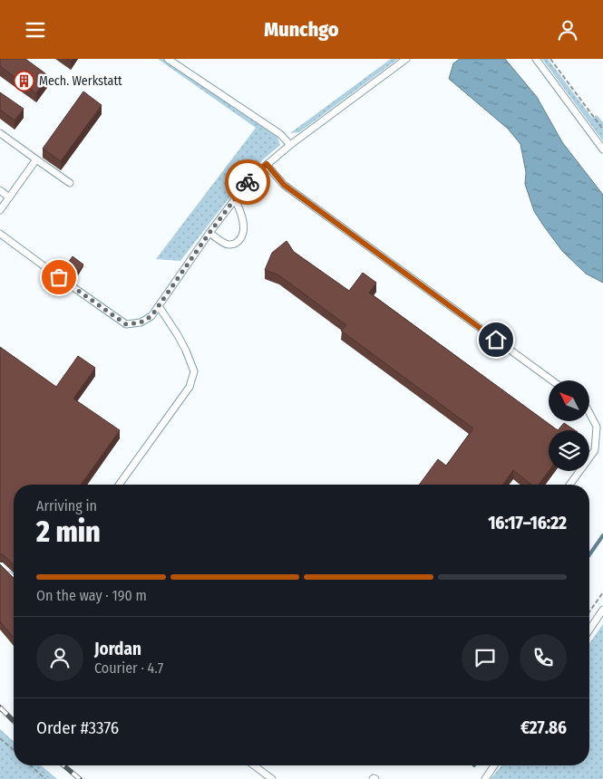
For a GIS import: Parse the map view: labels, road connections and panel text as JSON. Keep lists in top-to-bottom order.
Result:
{
  "places": {
    "building": ["Mech. Werkstatt"]
  },
  "north": "top left",
  "page": {
    "header": "Munchgo",
    "heading": ["2 min", "Arriving in", "16:17–16:22"],
    "panel": [
      "Jordan",
      "Courier · 4.7",
      "Order #3376",
      "€27.86"
    ],
    "bar": "On the way · 190 m"
  }
}
